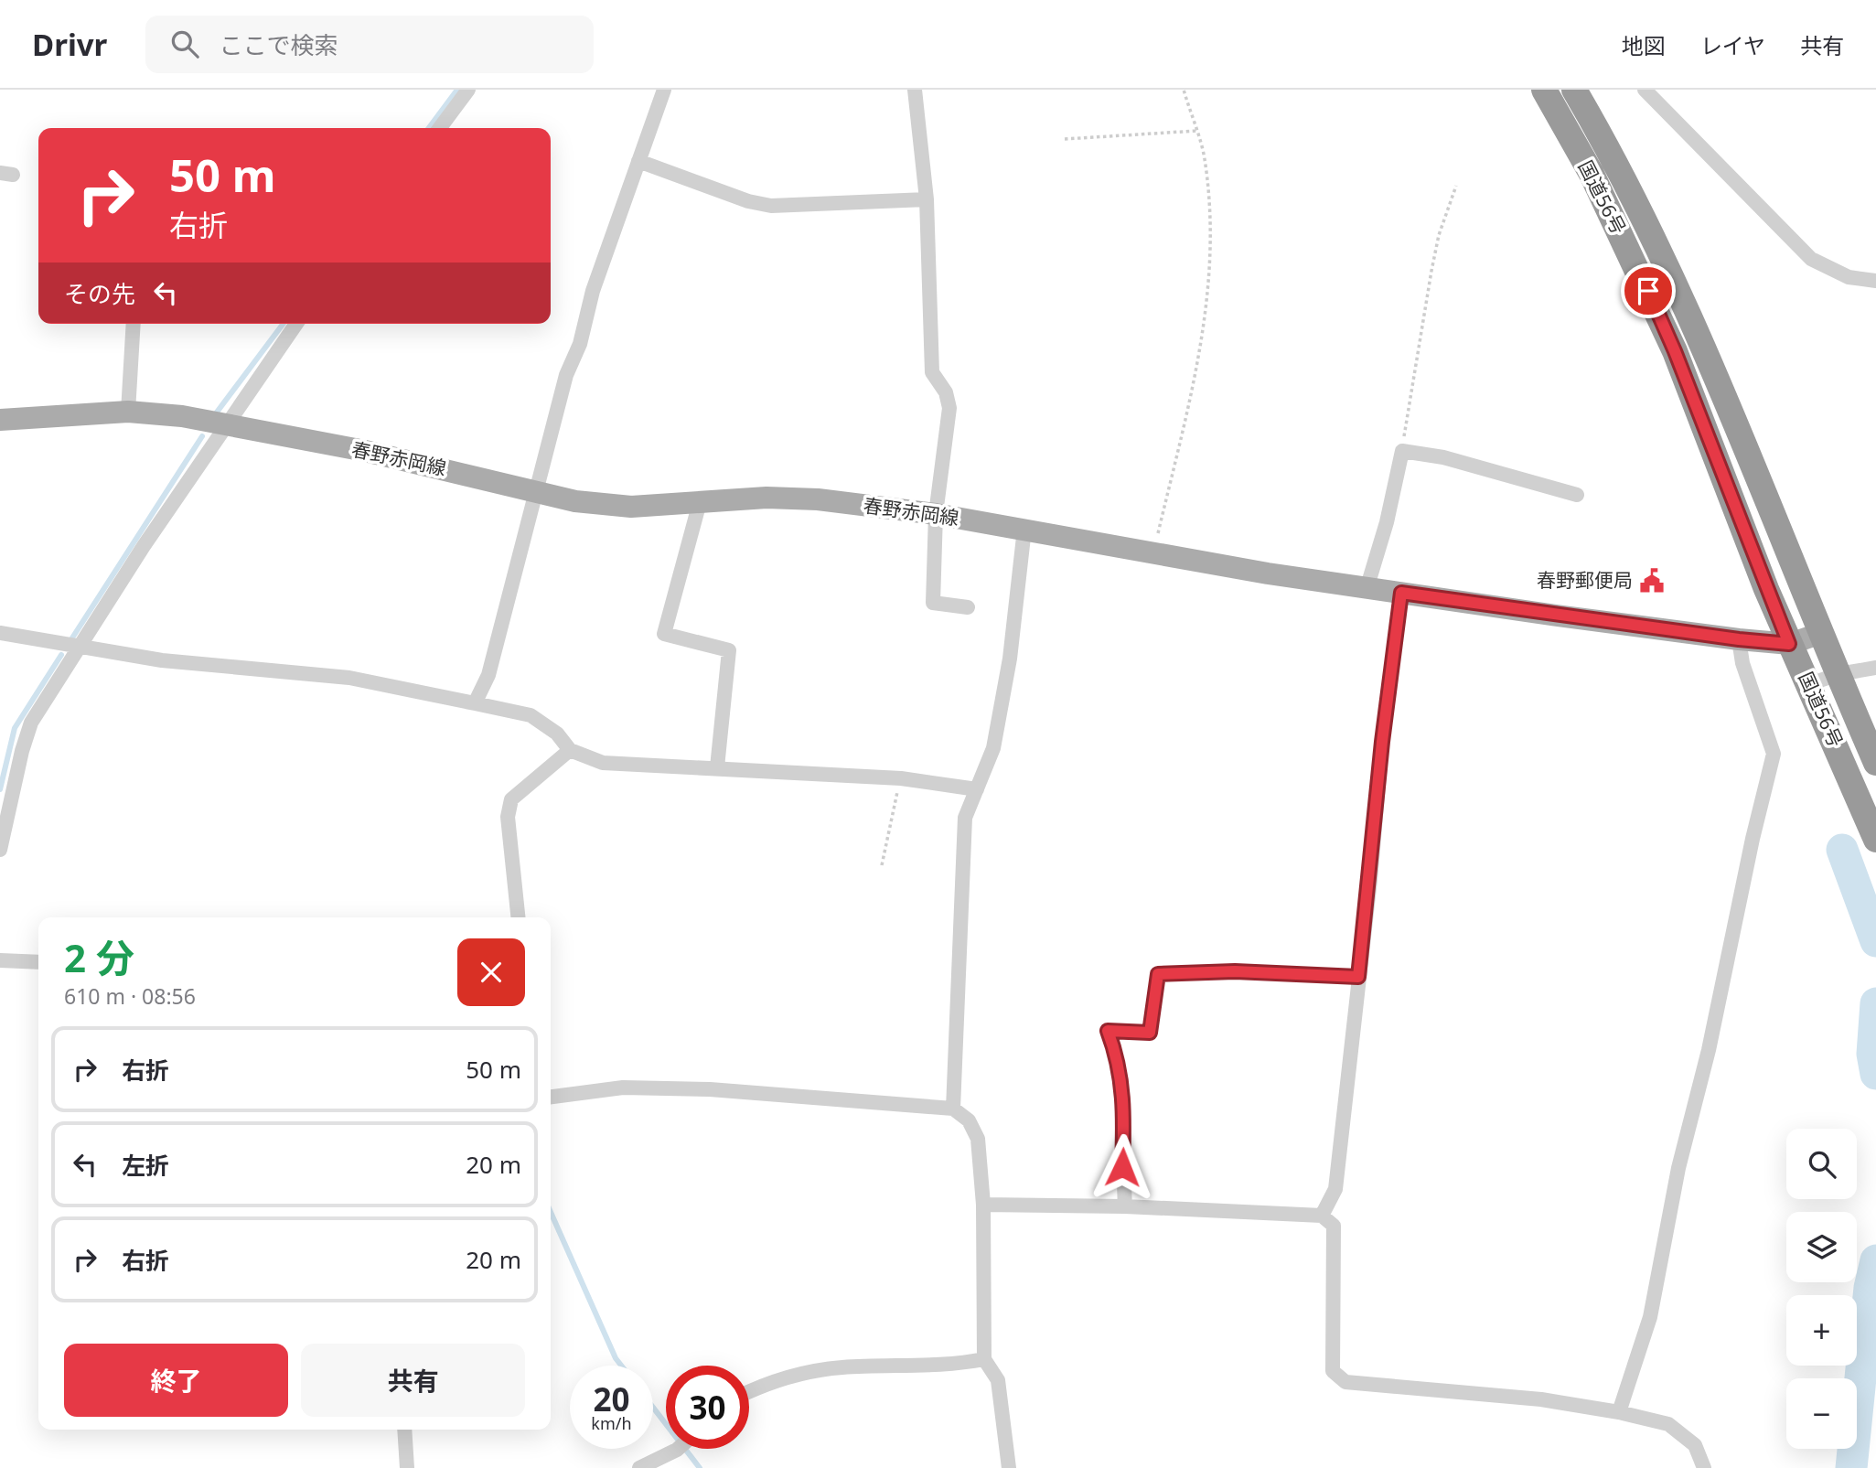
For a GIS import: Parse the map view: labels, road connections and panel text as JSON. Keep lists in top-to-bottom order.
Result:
{
  "streets": {
    "highway": ["国道56号"],
    "main road": ["春野赤岡線"]
  },
  "crossings": [
    ["国道56号", "春野赤岡線"]
  ],
  "places": {
    "public building": ["春野郵便局"]
  },
  "page": {
    "header": "Drivr",
    "search": "ここで検索",
    "nav": ["地図", "レイヤ", "共有"],
    "turn": ["50 m", "右折"],
    "then": "その先",
    "heading": ["2 分", "610 m · 08:56"],
    "list": [
      {
        "name": "右折",
        "value": "50 m"
      },
      {
        "name": "左折",
        "value": "20 m"
      },
      {
        "name": "右折",
        "value": "20 m"
      }
    ],
    "map_buttons": ["+", "−"],
    "buttons": ["終了", "共有"],
    "speed": "20 km/h",
    "limit": "30"
  }
}
